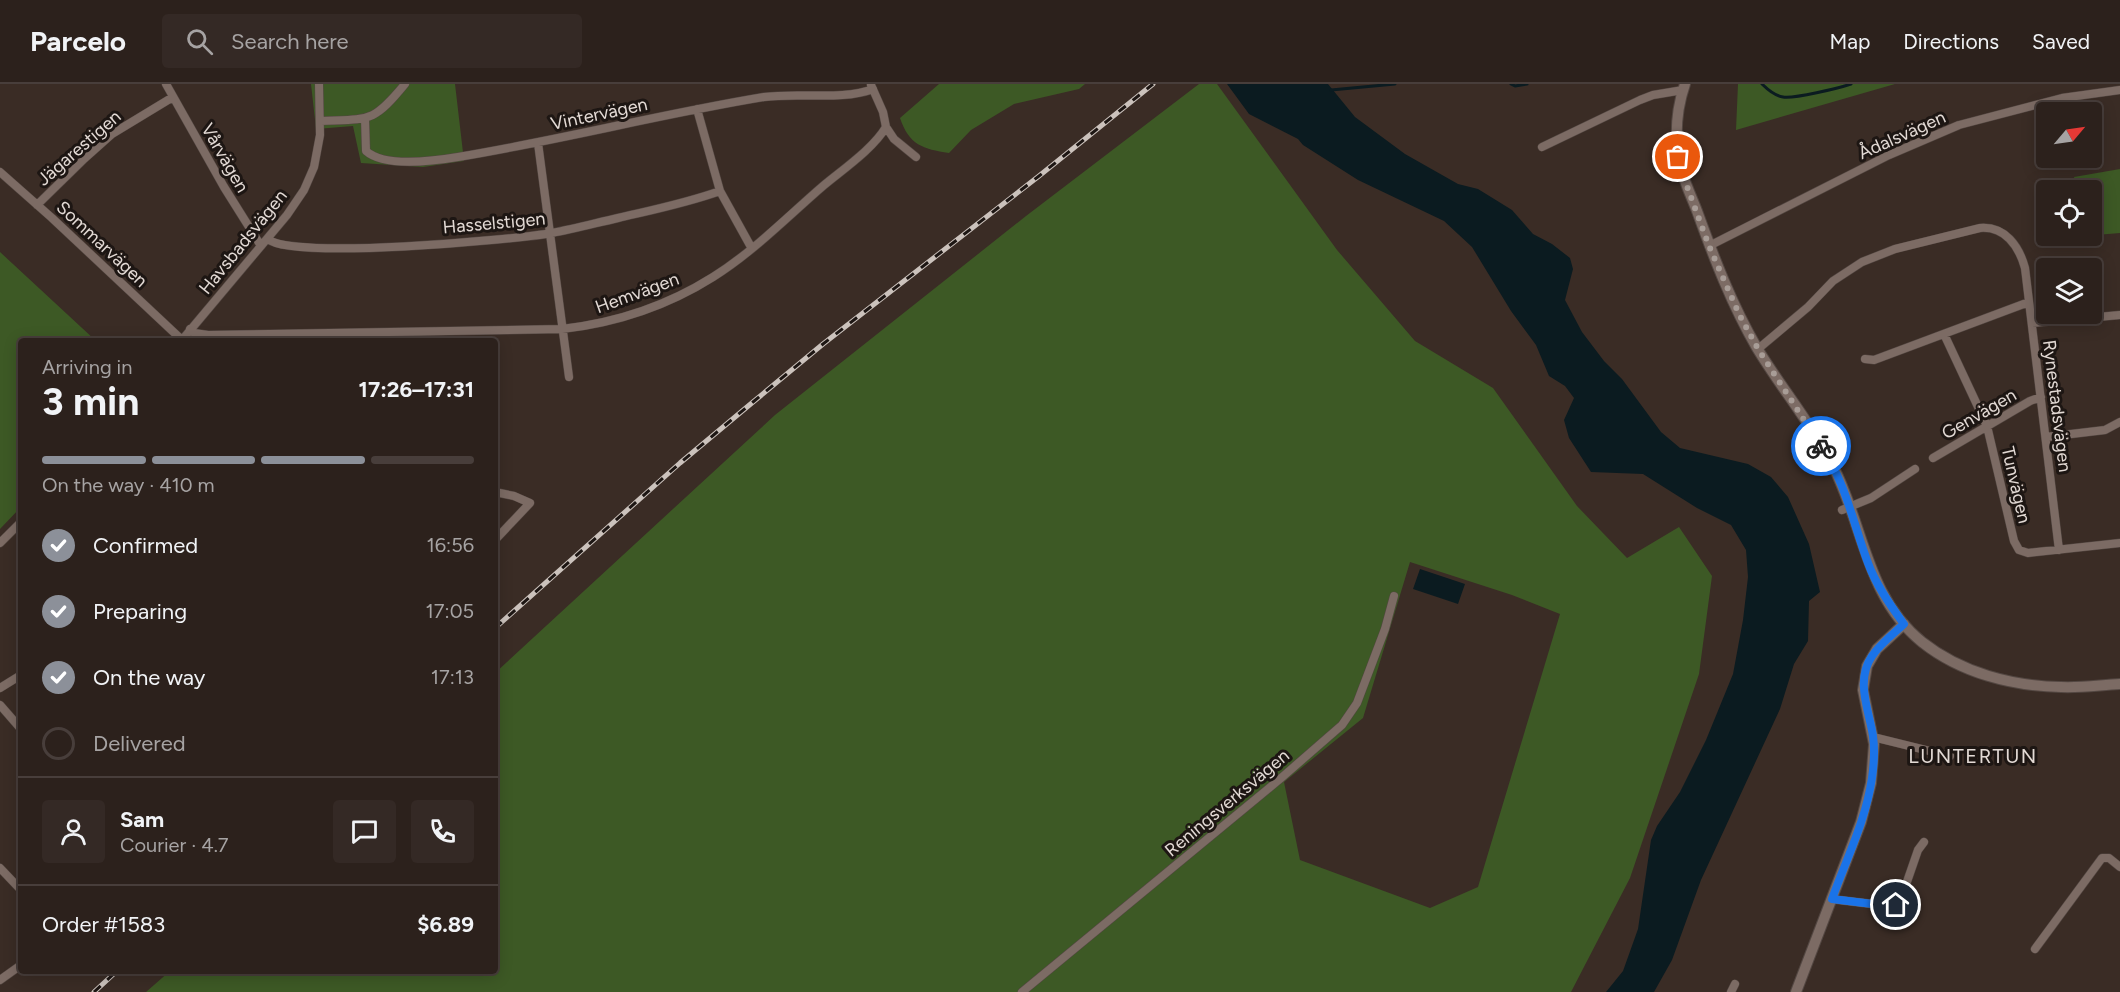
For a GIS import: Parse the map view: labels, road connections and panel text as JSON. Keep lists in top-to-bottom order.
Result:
{
  "streets": {
    "street": [
      "Vintervägen",
      "Ådalsvägen",
      "Jägarestigen",
      "Vårvägen",
      "Hasselstigen",
      "Havsbadsvägen",
      "Sommarvägen",
      "Hemvägen",
      "Rynestadsvägen",
      "Genvägen",
      "Tunvägen",
      "Reningsverksvägen"
    ]
  },
  "crossings": [
    ["Jägarestigen", "Vårvägen"],
    ["Jägarestigen", "Sommarvägen"],
    ["Vårvägen", "Havsbadsvägen"],
    ["Hasselstigen", "Havsbadsvägen"],
    ["Havsbadsvägen", "Hemvägen"],
    ["Rynestadsvägen", "Genvägen"],
    ["Rynestadsvägen", "Tunvägen"],
    ["Genvägen", "Tunvägen"]
  ],
  "districts": ["LUNTERTUN"],
  "north": "top right",
  "page": {
    "header": "Parcelo",
    "search": "Search here",
    "nav": ["Map", "Directions", "Saved"],
    "heading": ["3 min", "Arriving in", "17:26–17:31"],
    "panel": [
      "Sam",
      "Courier · 4.7",
      "Order #1583",
      "$6.89"
    ],
    "bar": "On the way · 410 m",
    "list": [
      ["Confirmed", "16:56"],
      ["Preparing", "17:05"],
      ["On the way", "17:13"],
      "Delivered"
    ]
  }
}
